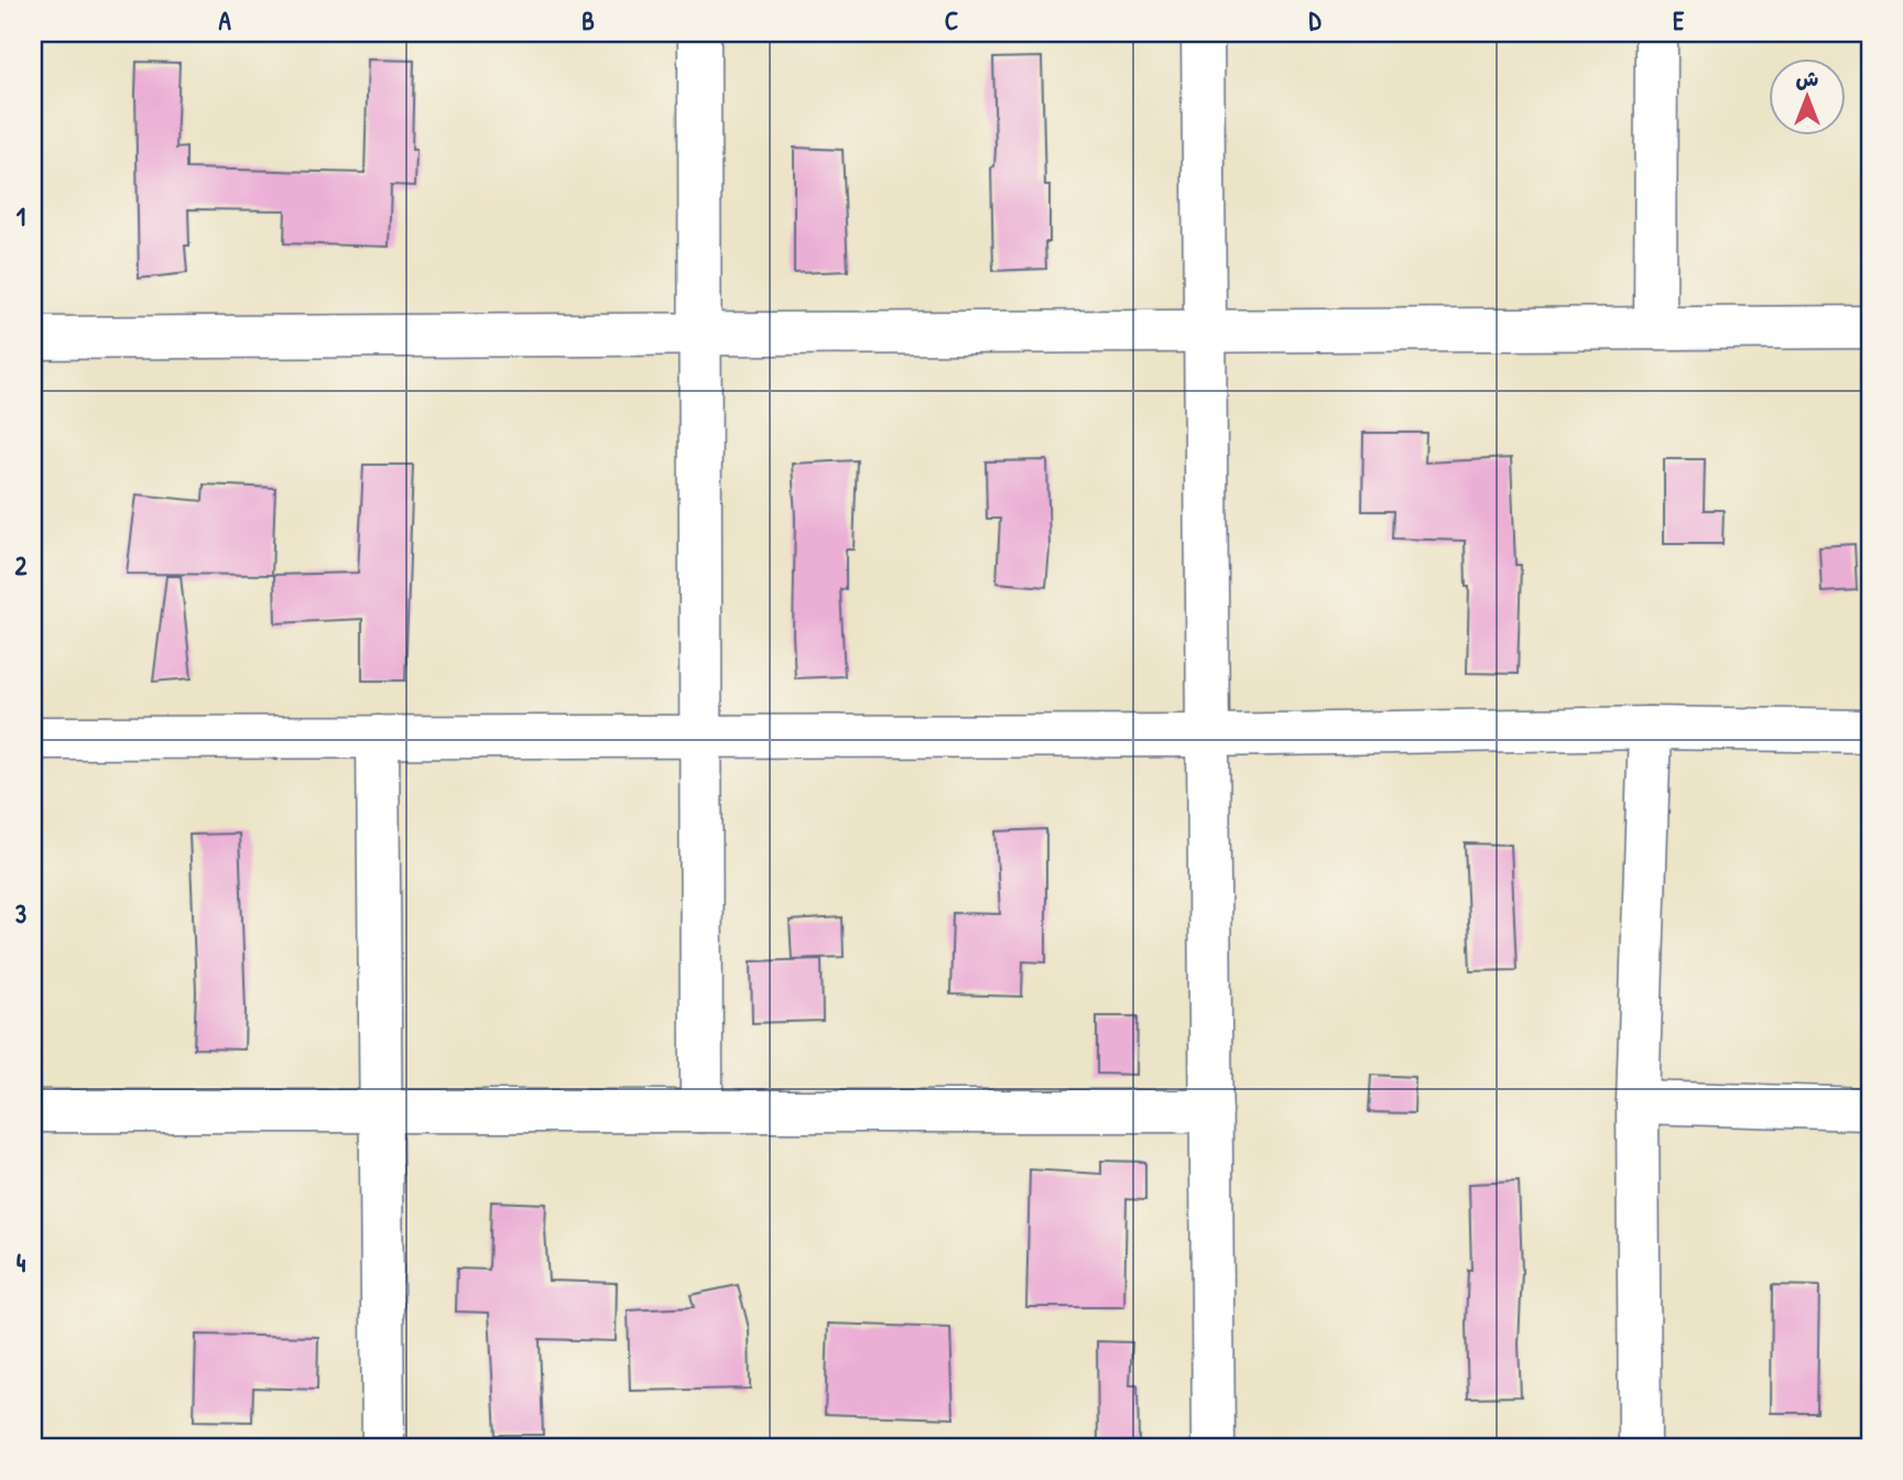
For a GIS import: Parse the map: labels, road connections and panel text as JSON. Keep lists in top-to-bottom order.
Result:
{
  "north": "top",
  "grid": {
    "columns": [
      "A",
      "B",
      "C",
      "D",
      "E"
    ],
    "rows": [
      "1",
      "2",
      "3",
      "4"
    ]
  }
}
